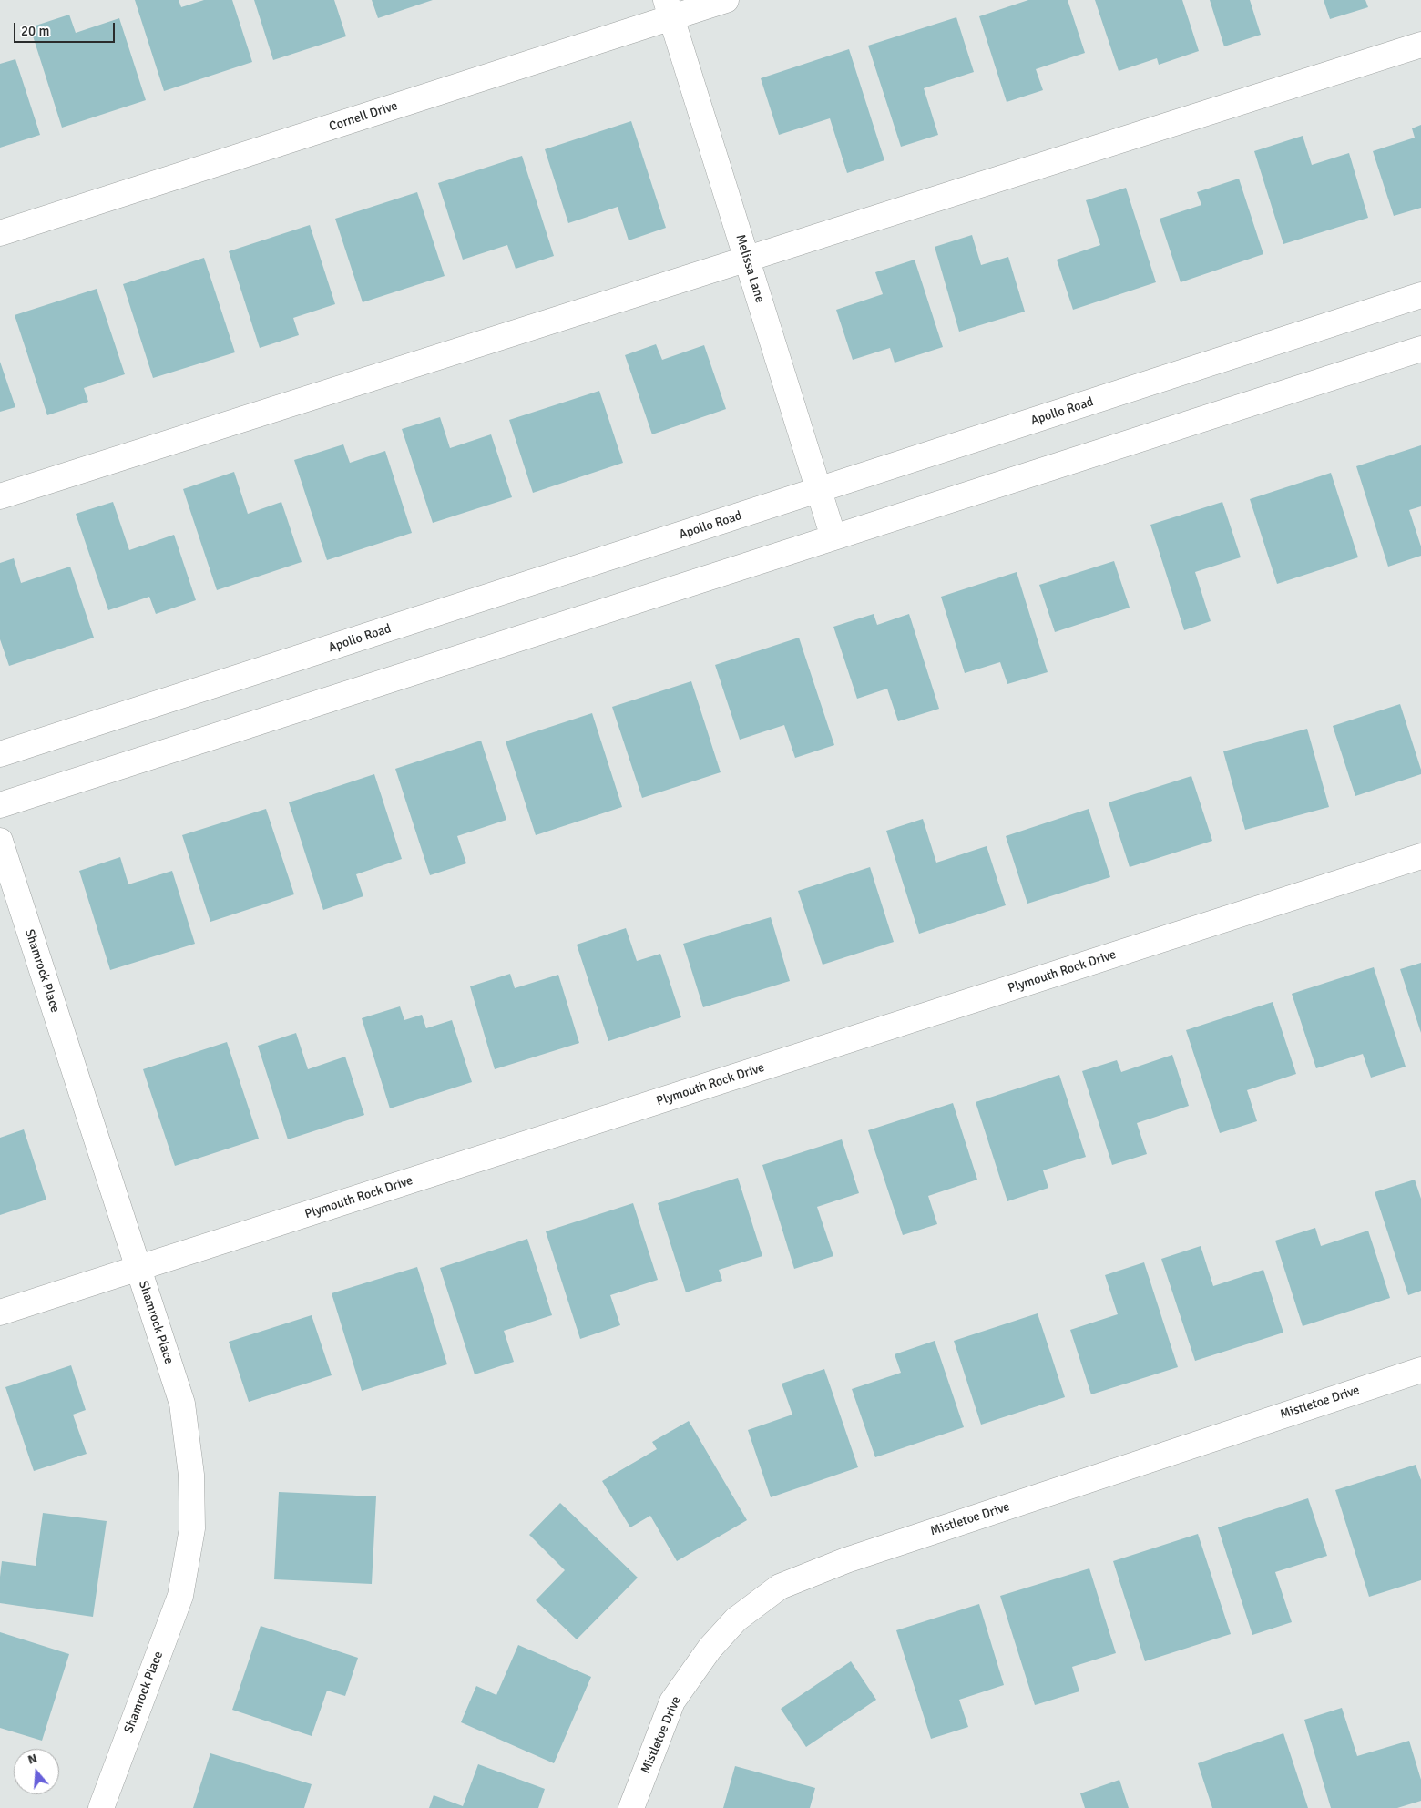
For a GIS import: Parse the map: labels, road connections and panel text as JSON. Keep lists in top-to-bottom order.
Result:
{
  "streets": {
    "street": [
      "Cornell Drive",
      "Melissa Lane",
      "Apollo Road",
      "Shamrock Place",
      "Plymouth Rock Drive",
      "Mistletoe Drive"
    ]
  },
  "crossings": [
    ["Cornell Drive", "Melissa Lane"],
    ["Melissa Lane", "Apollo Road"],
    ["Shamrock Place", "Plymouth Rock Drive"]
  ],
  "scale_bar": "20 m",
  "north": "top"
}
